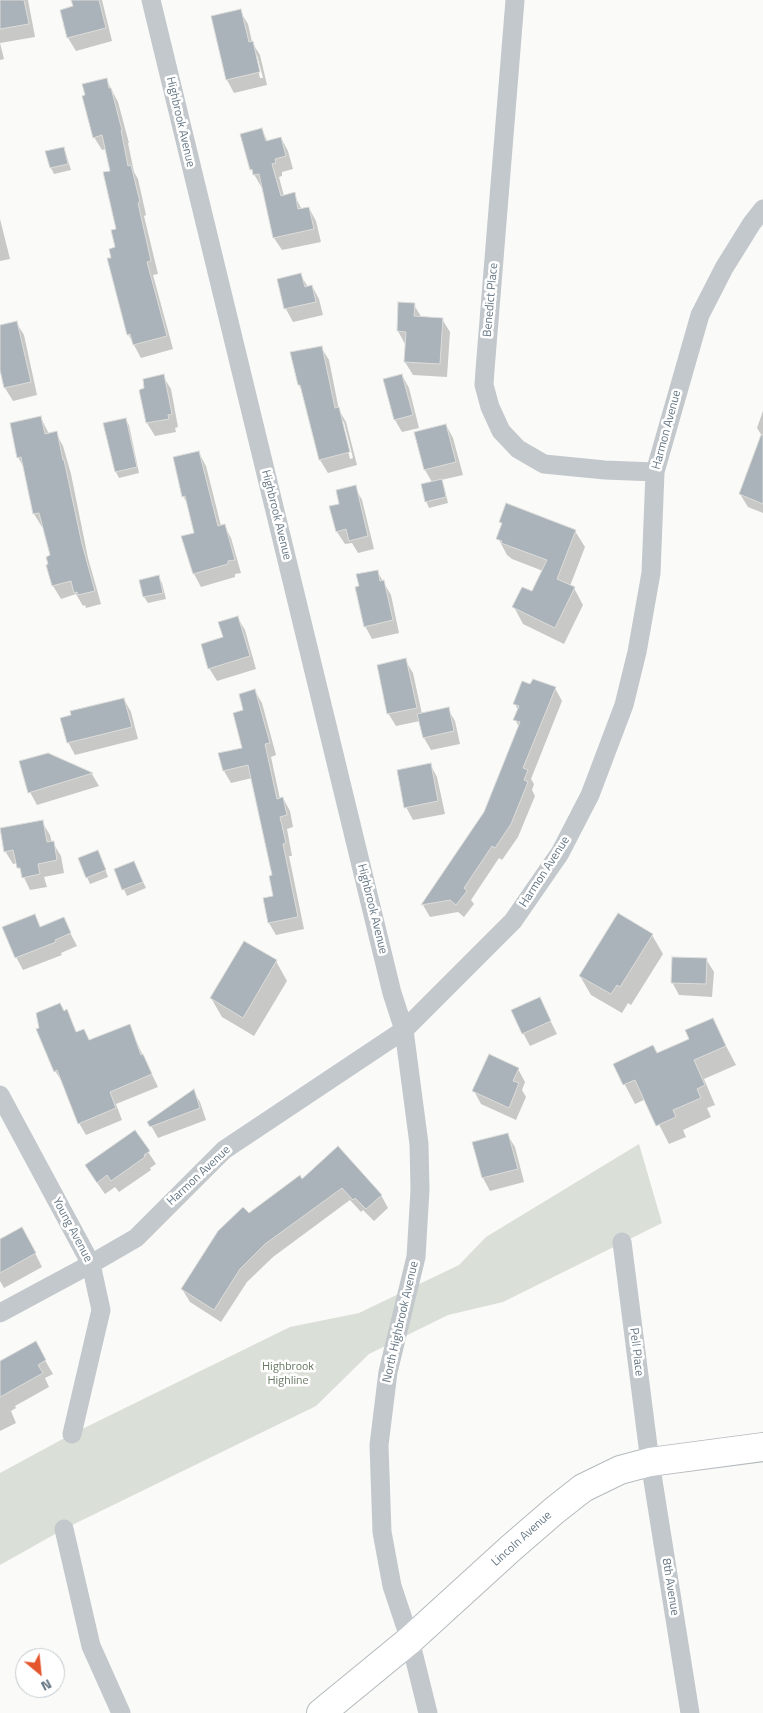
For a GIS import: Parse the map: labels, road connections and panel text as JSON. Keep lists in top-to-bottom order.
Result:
{
  "streets": {
    "main road": ["Lincoln Avenue"],
    "street": [
      "Highbrook Avenue",
      "Benedict Place",
      "Harmon Avenue",
      "Young Avenue",
      "North Highbrook Avenue",
      "Pell Place",
      "8th Avenue"
    ]
  },
  "crossings": [
    ["Highbrook Avenue", "Harmon Avenue"],
    ["Highbrook Avenue", "North Highbrook Avenue"],
    ["Benedict Place", "Harmon Avenue"],
    ["Harmon Avenue", "Young Avenue"],
    ["Harmon Avenue", "North Highbrook Avenue"],
    ["North Highbrook Avenue", "Lincoln Avenue"],
    ["Pell Place", "Lincoln Avenue"],
    ["Pell Place", "8th Avenue"],
    ["Lincoln Avenue", "8th Avenue"]
  ],
  "parks": ["Highbrook Highline"],
  "north": "bottom right"
}
